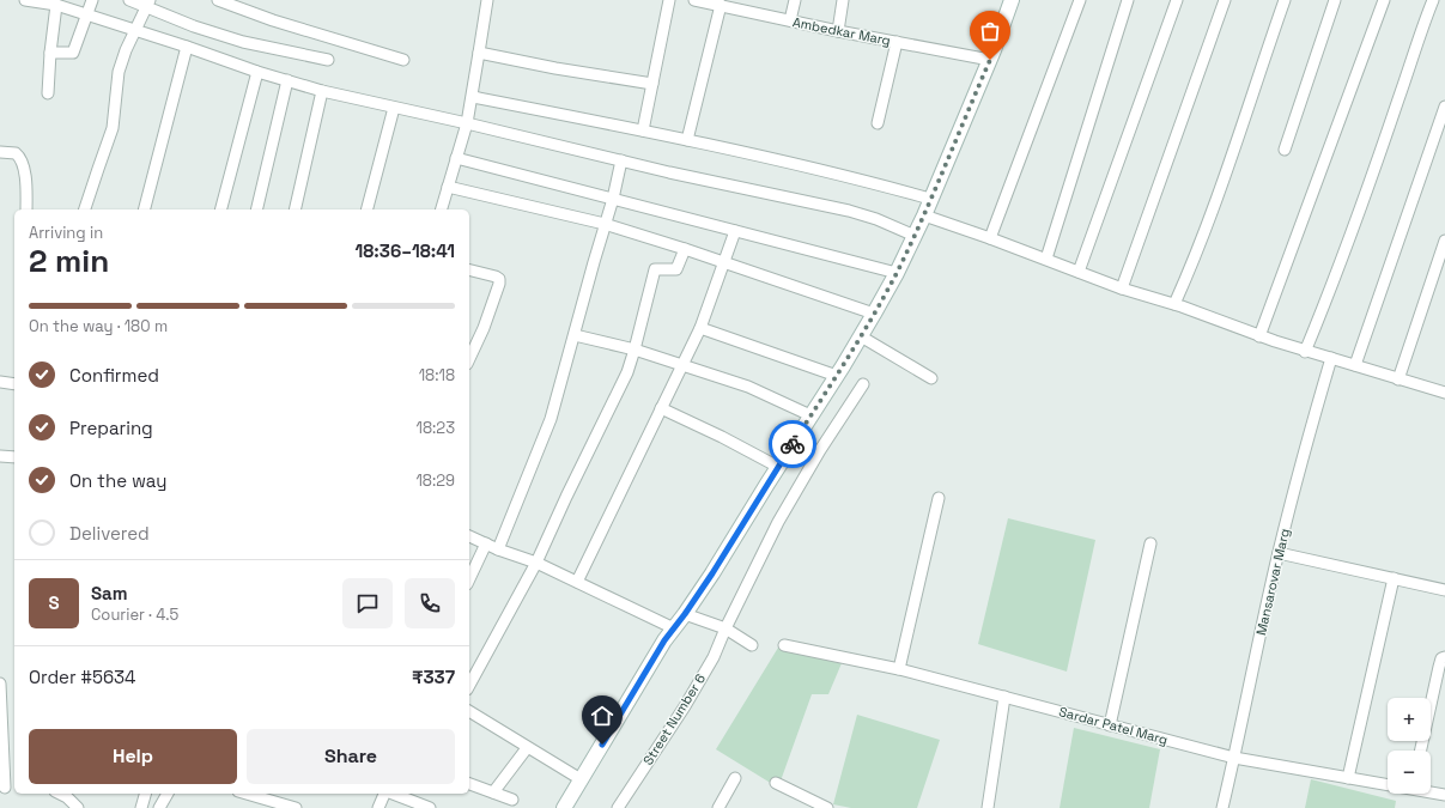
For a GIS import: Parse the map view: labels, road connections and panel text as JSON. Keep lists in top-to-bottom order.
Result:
{
  "streets": {
    "street": [
      "Ambedkar Marg",
      "Mansarovar Marg",
      "Street Number 6",
      "Sardar Patel Marg"
    ]
  },
  "crossings": [
    ["Mansarovar Marg", "Sardar Patel Marg"]
  ],
  "page": {
    "heading": ["2 min", "Arriving in", "18:36–18:41"],
    "panel": [
      "Sam",
      "Courier · 4.5",
      "Order #5634",
      "₹337"
    ],
    "bar": "On the way · 180 m",
    "list": [
      ["Confirmed", "18:18"],
      ["Preparing", "18:23"],
      ["On the way", "18:29"],
      "Delivered"
    ],
    "round": "S",
    "map_buttons": ["+", "−"],
    "buttons": ["Help", "Share"]
  }
}
